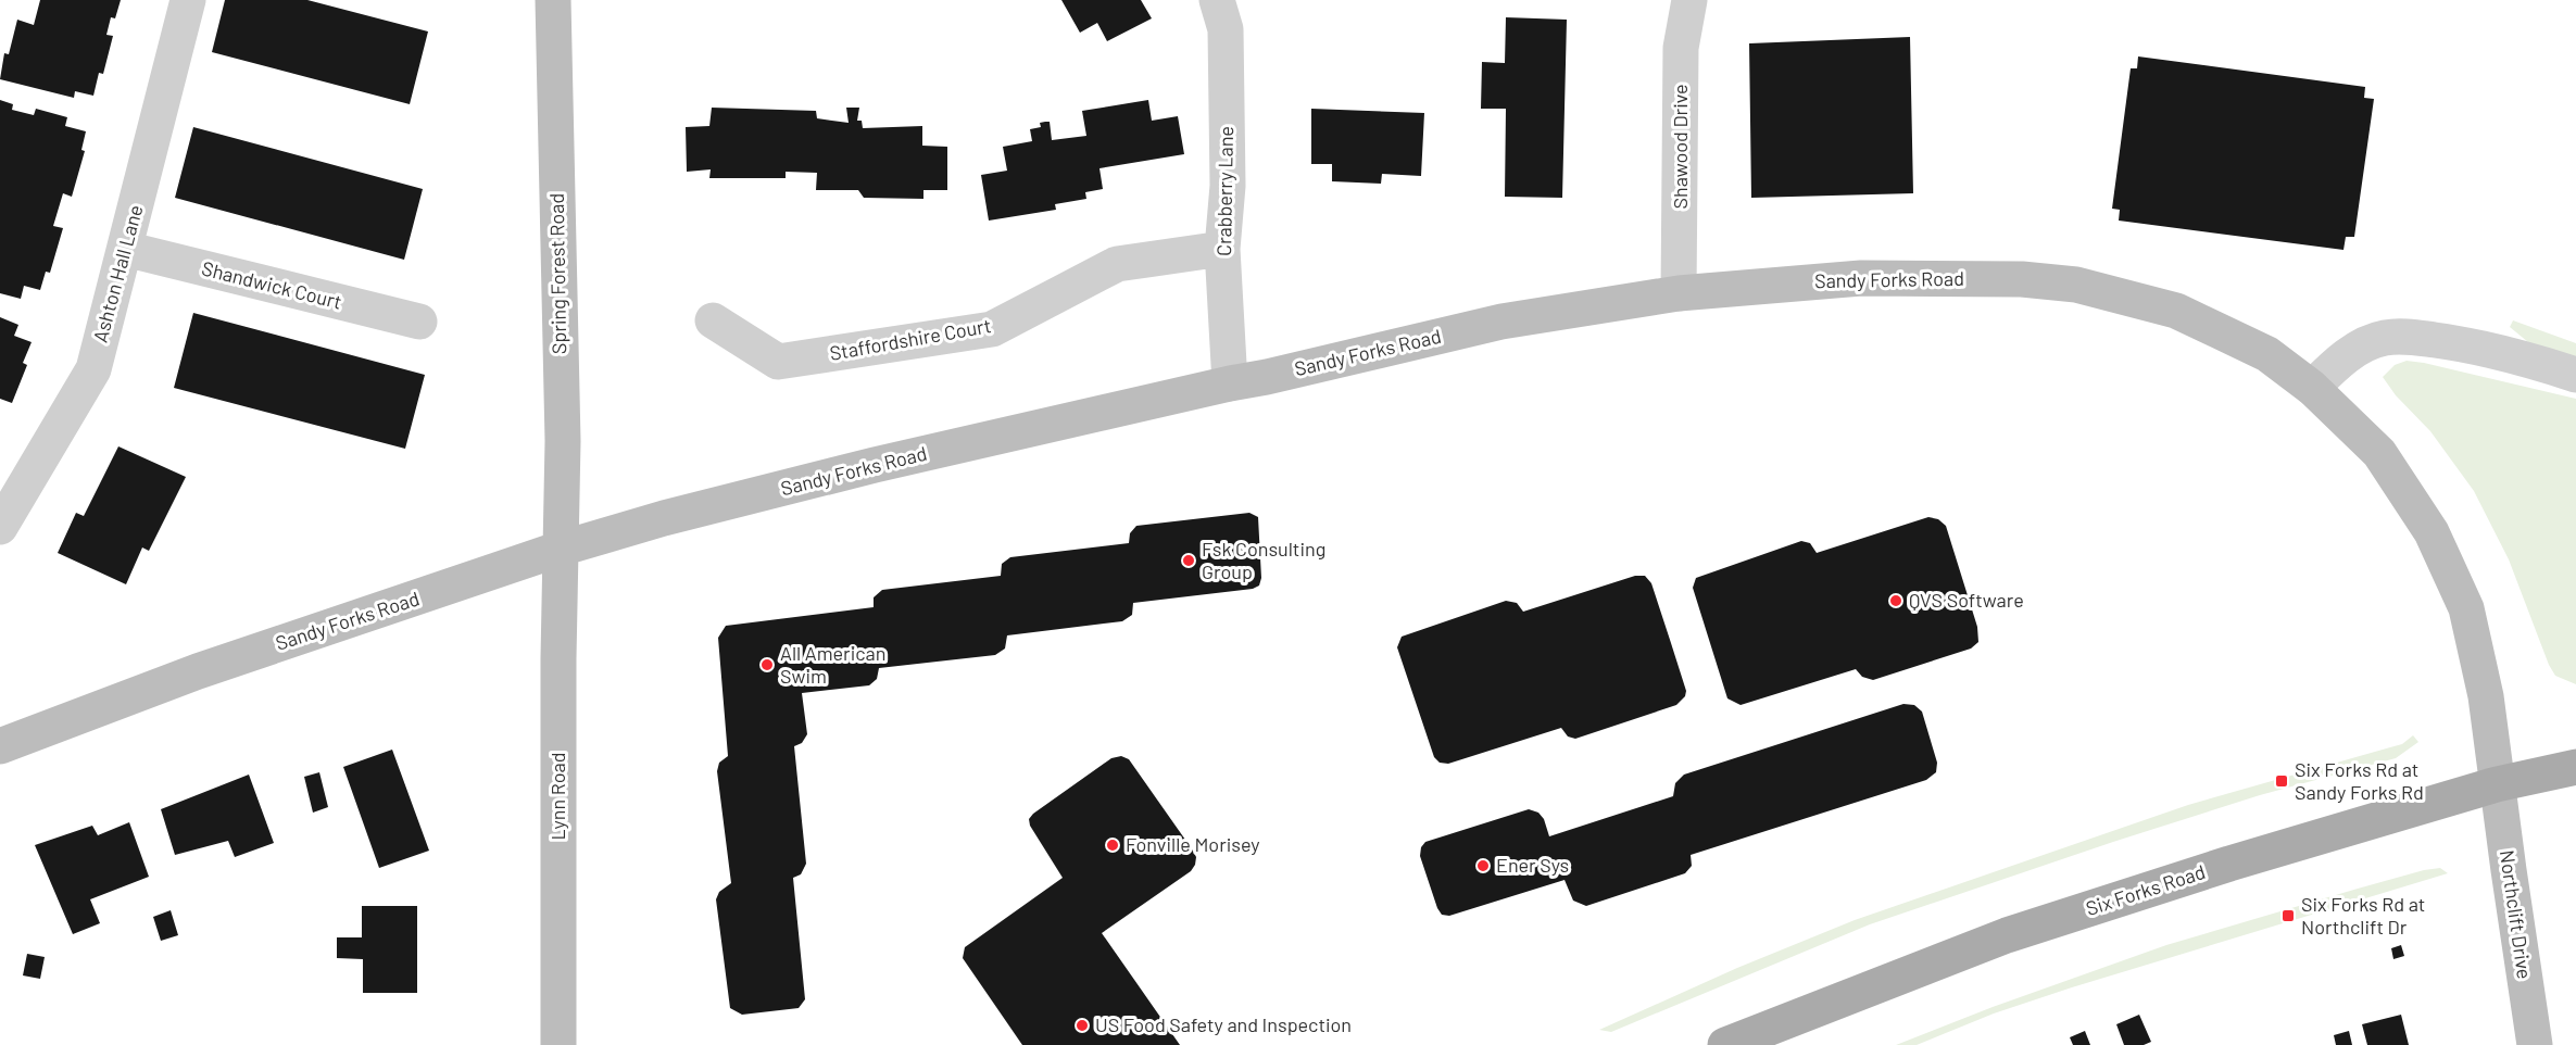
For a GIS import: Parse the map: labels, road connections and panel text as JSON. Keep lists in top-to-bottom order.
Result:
{
  "streets": {
    "main road": ["Six Forks Road"],
    "street": [
      "Shawood Drive",
      "Crabberry Lane",
      "Ashton Hall Lane",
      "Spring Forest Road",
      "Sandy Forks Road",
      "Shandwick Court",
      "Staffordshire Court",
      "Lynn Road",
      "Northclift Drive"
    ]
  },
  "crossings": [
    ["Shawood Drive", "Sandy Forks Road"],
    ["Crabberry Lane", "Sandy Forks Road"],
    ["Crabberry Lane", "Staffordshire Court"],
    ["Ashton Hall Lane", "Shandwick Court"],
    ["Spring Forest Road", "Sandy Forks Road"],
    ["Spring Forest Road", "Lynn Road"],
    ["Sandy Forks Road", "Lynn Road"],
    ["Sandy Forks Road", "Six Forks Road"],
    ["Sandy Forks Road", "Northclift Drive"],
    ["Six Forks Road", "Northclift Drive"]
  ],
  "places": {
    "other": [
      "Fsk Consulting Group",
      "QVS Software",
      "All American Swim",
      "Fonville Morisey",
      "Ener Sys",
      "US Food Safety and Inspection"
    ],
    "transit": ["Six Forks Rd at Sandy Forks Rd", "Six Forks Rd at Northclift Dr"]
  }
}
